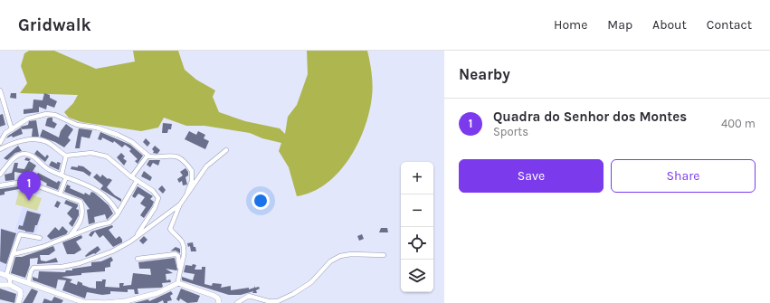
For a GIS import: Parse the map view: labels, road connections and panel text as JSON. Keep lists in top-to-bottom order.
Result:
{
  "page": {
    "header": "Gridwalk",
    "nav": [
      "Home",
      "Map",
      "About",
      "Contact"
    ],
    "heading": "Nearby",
    "list": [
      {
        "mark": "1",
        "name": "Quadra do Senhor dos Montes",
        "note": "Sports",
        "value": "400 m"
      }
    ],
    "buttons": ["Save", "Share"],
    "map_buttons": ["+", "−"],
    "pins": "1"
  }
}
